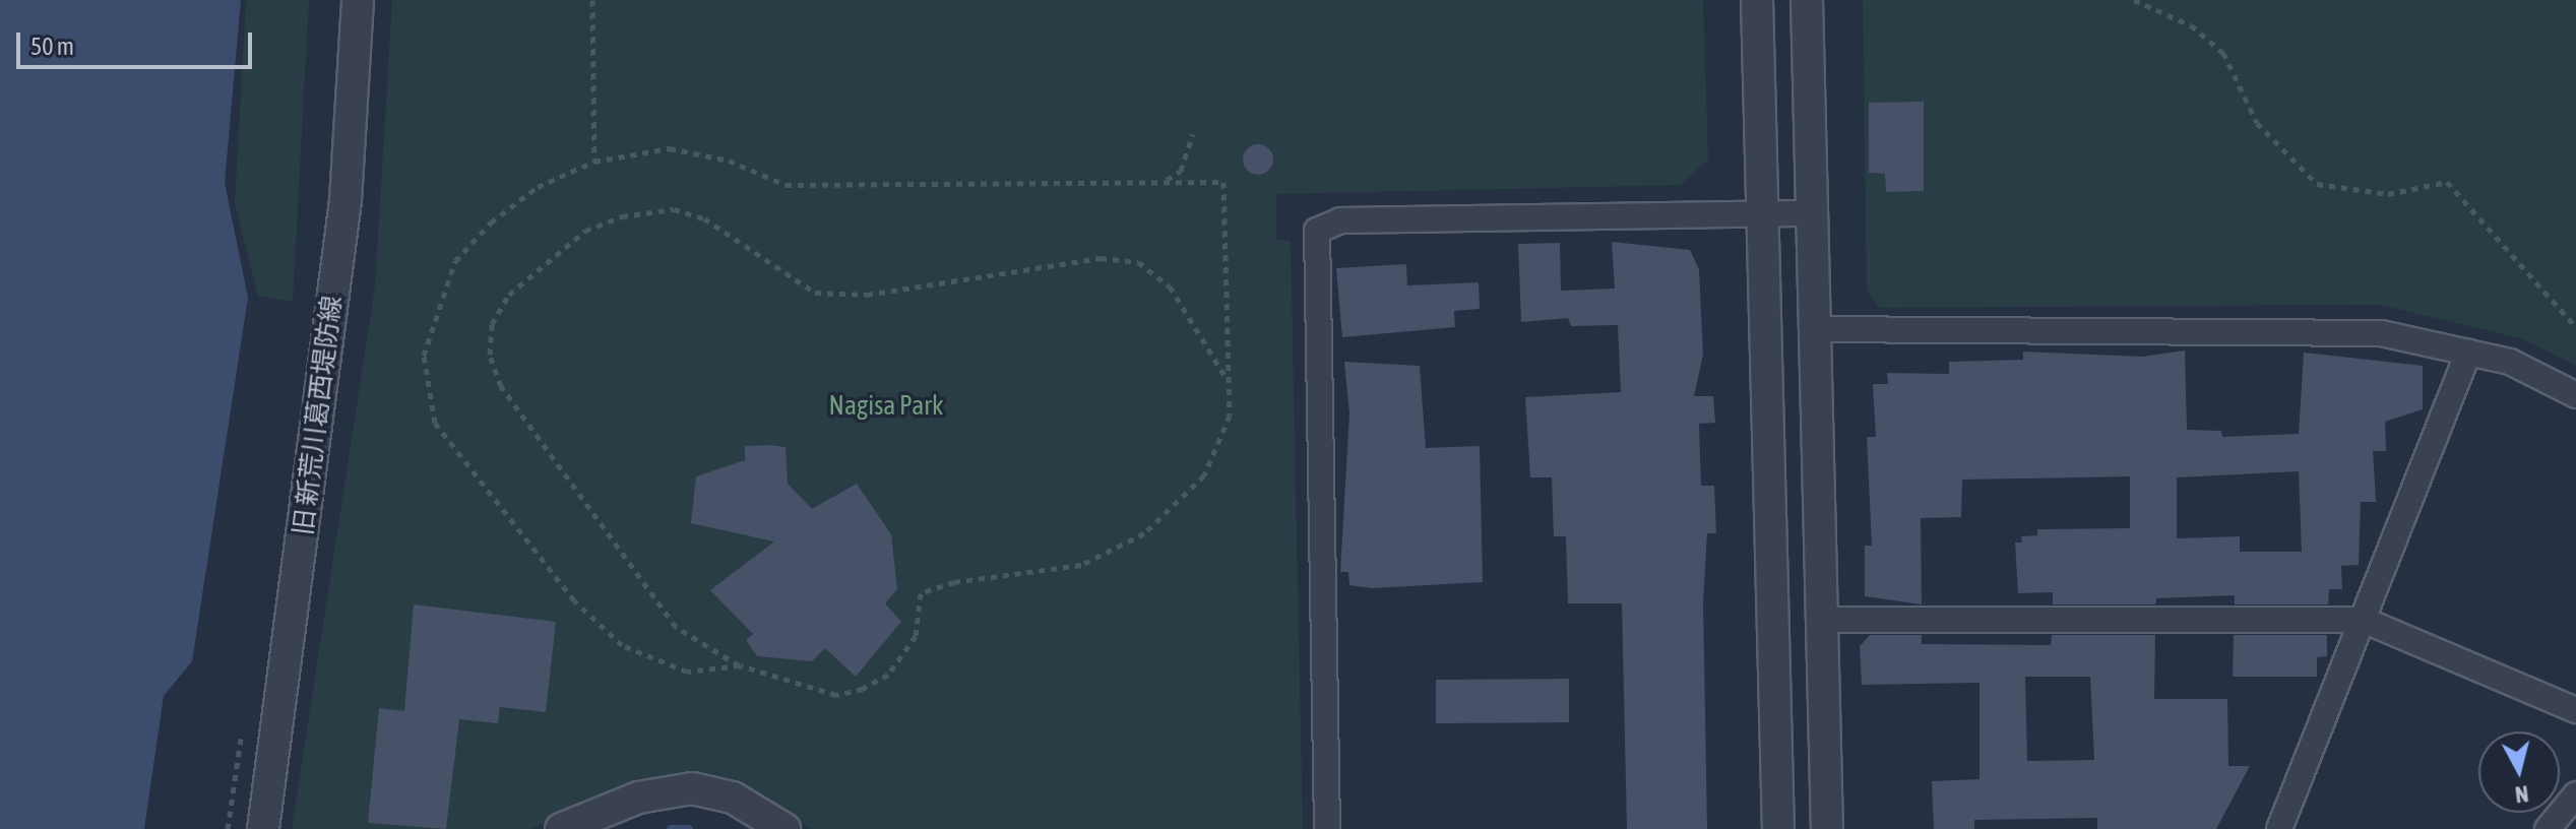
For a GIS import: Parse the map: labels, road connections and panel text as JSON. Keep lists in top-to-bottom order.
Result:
{
  "streets": {
    "street": ["旧 新荒川葛西堤防線"]
  },
  "parks": ["Nagisa Park"],
  "scale_bar": "50 m",
  "north": "bottom"
}
